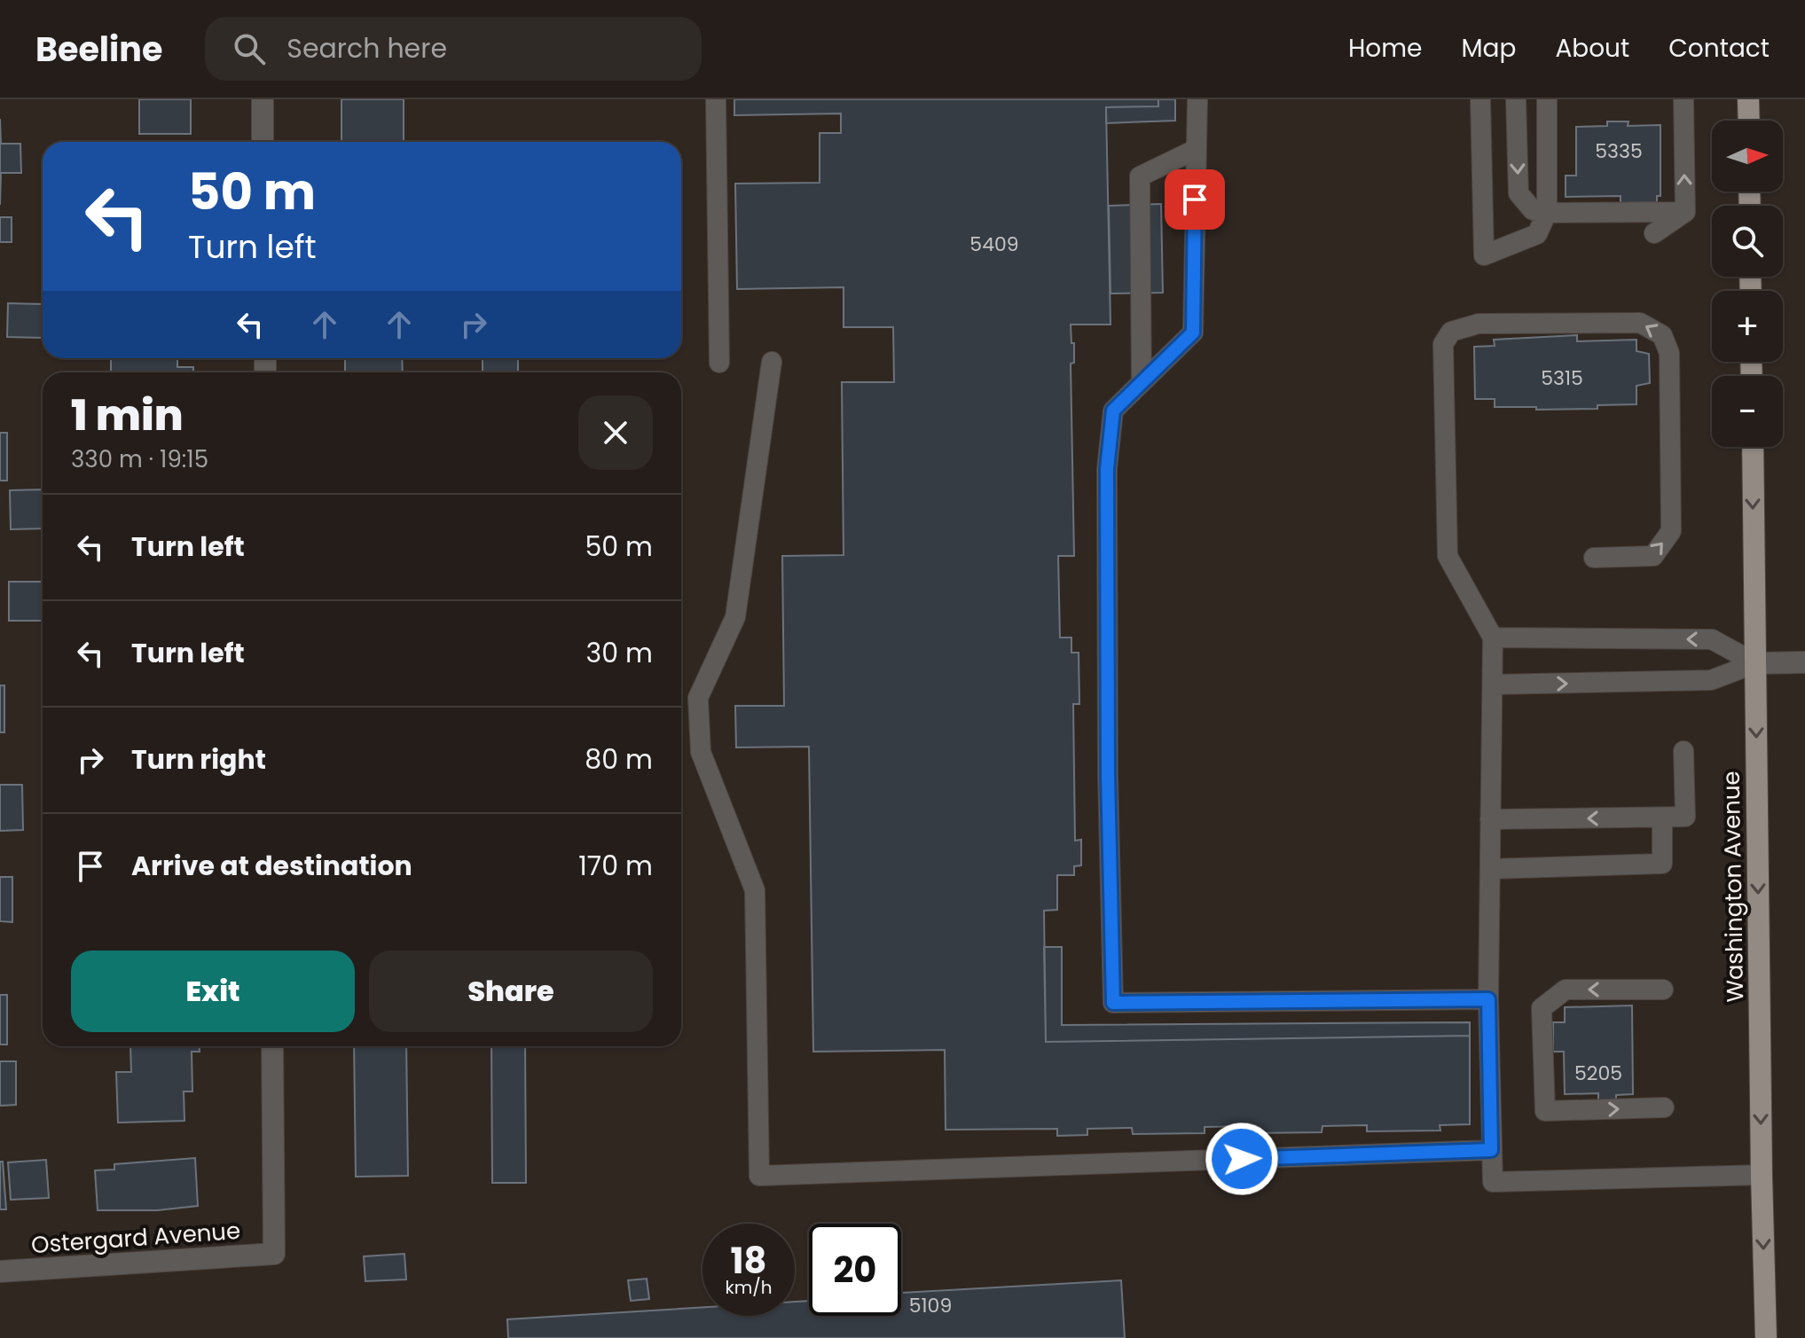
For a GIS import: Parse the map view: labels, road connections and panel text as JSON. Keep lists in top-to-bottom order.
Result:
{
  "streets": {
    "main road": ["Washington Avenue"],
    "street": ["Ostergard Avenue"]
  },
  "one_way": ["Washington Avenue"],
  "house_numbers": [
    "5335",
    "5409",
    "5315",
    "5205",
    "5109"
  ],
  "north": "right",
  "page": {
    "header": "Beeline",
    "search": "Search here",
    "nav": [
      "Home",
      "Map",
      "About",
      "Contact"
    ],
    "map_buttons": ["+", "−"],
    "turn": ["50 m", "Turn left"],
    "heading": ["1 min", "330 m · 19:15"],
    "list": [
      {
        "name": "Turn left",
        "value": "50 m"
      },
      {
        "name": "Turn left",
        "value": "30 m"
      },
      {
        "name": "Turn right",
        "value": "80 m"
      },
      {
        "name": "Arrive at destination",
        "value": "170 m"
      }
    ],
    "buttons": ["Exit", "Share"],
    "speed": "18 km/h",
    "limit": "20"
  }
}
